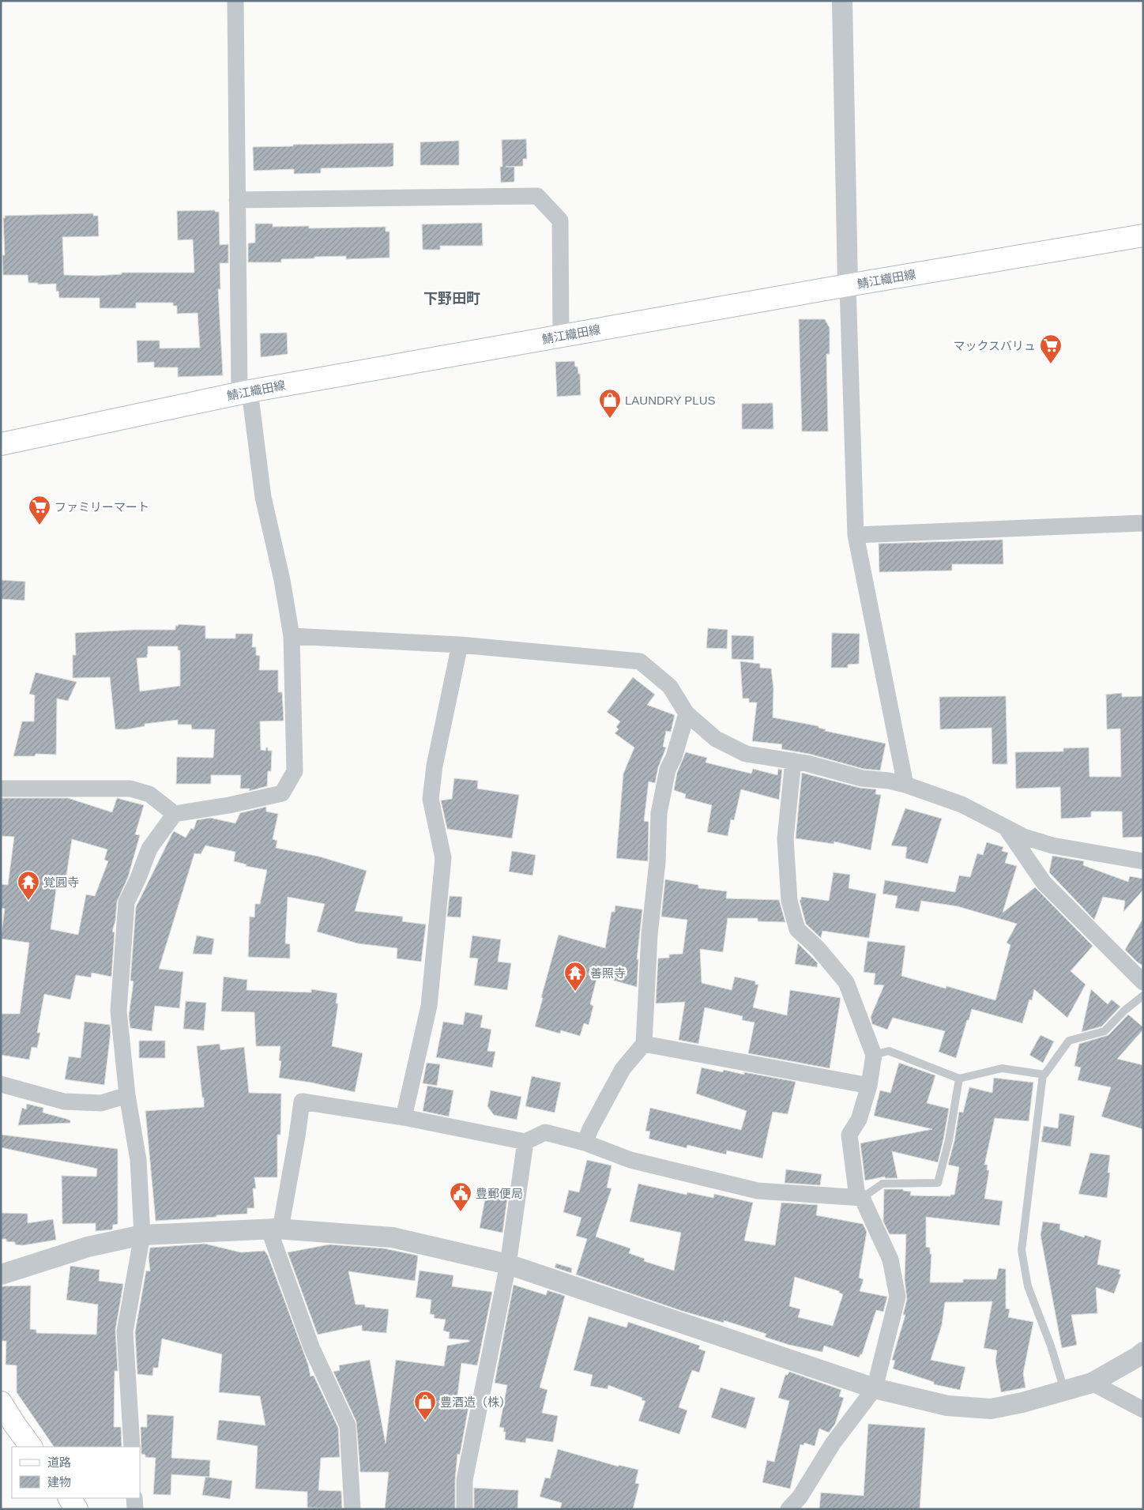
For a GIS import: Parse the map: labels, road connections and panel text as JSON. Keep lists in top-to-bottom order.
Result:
{
  "streets": {
    "main road": ["鯖江織田線"]
  },
  "districts": ["下野田町"],
  "places": {
    "supermarket": ["マックスバリュ", "ファミリーマート"],
    "shop": ["LAUNDRY PLUS", "豊酒造（株）"],
    "temple": ["覚圓寺", "善照寺"],
    "public building": ["豊郵便局"]
  },
  "legend": ["道路", "建物"]
}
